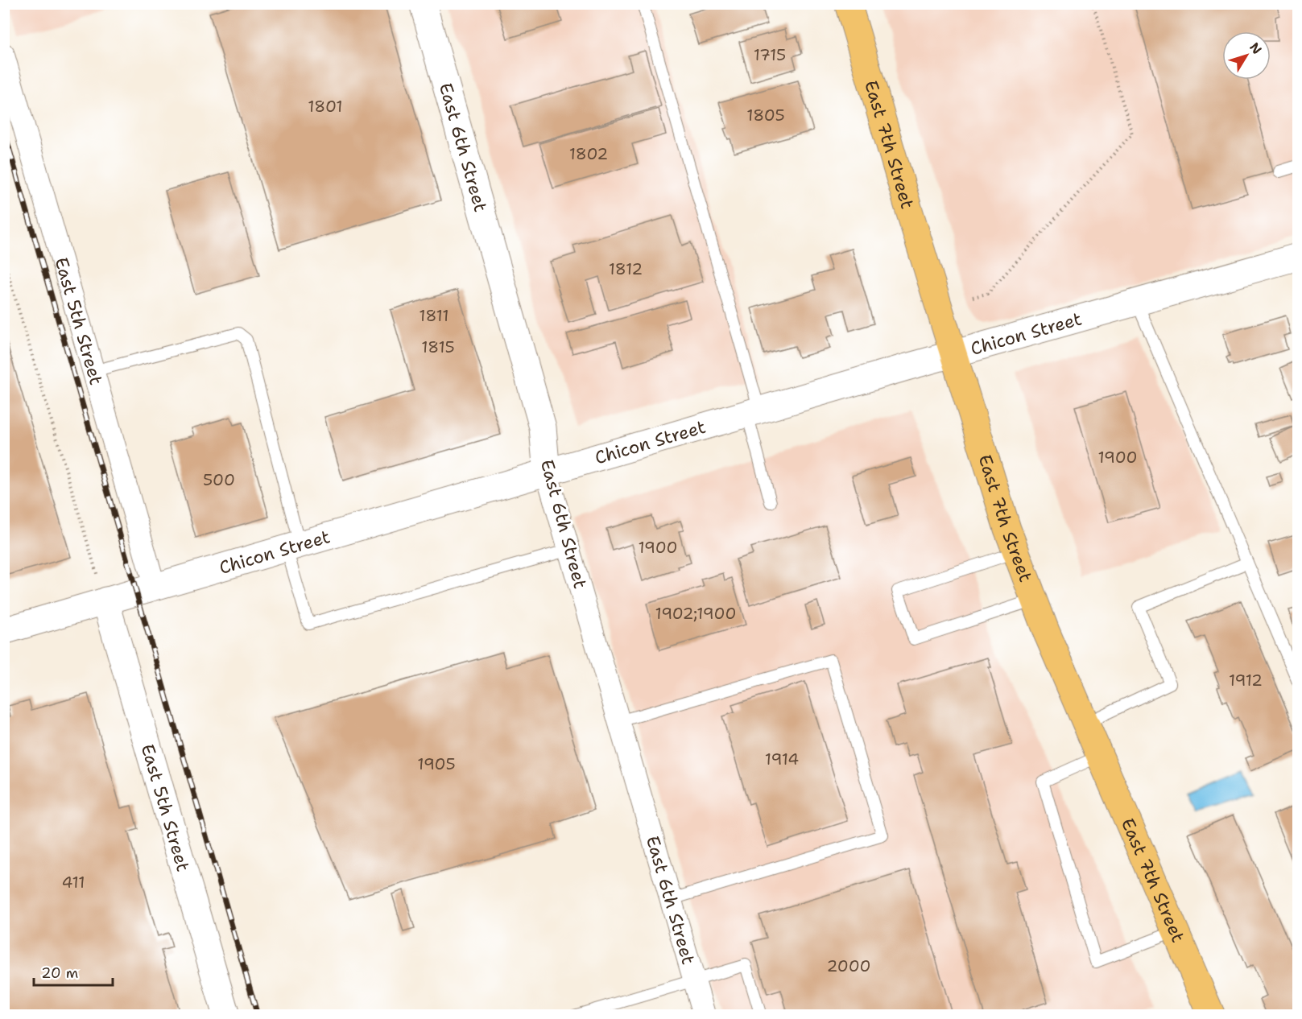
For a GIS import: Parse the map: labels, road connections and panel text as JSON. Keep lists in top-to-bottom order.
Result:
{
  "streets": {
    "main road": ["East 7th Street"],
    "street": ["East 6th Street", "East 5th Street", "Chicon Street"]
  },
  "crossings": [
    ["East 7th Street", "Chicon Street"],
    ["East 6th Street", "Chicon Street"],
    ["East 5th Street", "Chicon Street"]
  ],
  "house_numbers": [
    "1715",
    "1801",
    "1805",
    "1802",
    "1812",
    "1811",
    "1815",
    "1900",
    "500",
    "1900",
    "1902;1900",
    "1912",
    "1914",
    "1905",
    "411",
    "2000"
  ],
  "scale_bar": "20 m",
  "north": "top right"
}
